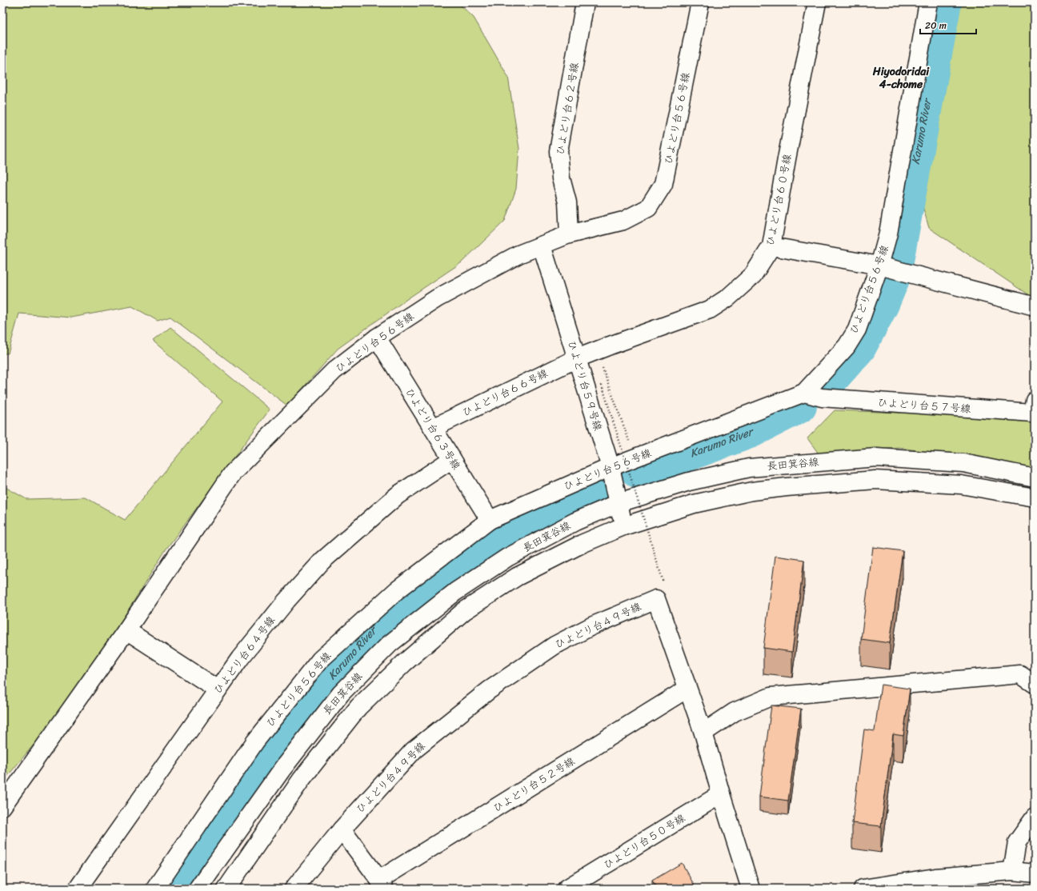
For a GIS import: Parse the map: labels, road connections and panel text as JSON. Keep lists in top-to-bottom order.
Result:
{
  "streets": {
    "street": [
      "ひよどり台６２号線",
      "ひよどり台５６号線",
      "ひよどり台６０号線",
      "ひよどり台５９号線",
      "ひよどり台６６号線",
      "ひよどり台５７号線",
      "ひよどり台６３号線",
      "長田箕谷線",
      "ひよどり台４９号線",
      "ひよどり台６４号線",
      "ひよどり台５２号線",
      "ひよどり台５０号線"
    ]
  },
  "crossings": [
    ["ひよどり台６２号線", "ひよどり台５６号線"],
    ["ひよどり台５６号線", "ひよどり台５９号線"],
    ["ひよどり台５６号線", "ひよどり台５７号線"],
    ["ひよどり台５６号線", "ひよどり台６３号線"],
    ["ひよどり台６０号線", "ひよどり台５９号線"],
    ["ひよどり台６０号線", "ひよどり台６６号線"],
    ["ひよどり台５９号線", "ひよどり台６６号線"],
    ["ひよどり台５９号線", "長田箕谷線"],
    ["ひよどり台６６号線", "ひよどり台６３号線"],
    ["ひよどり台６３号線", "ひよどり台６４号線"]
  ],
  "districts": ["Hiyodoridai 4-chome"],
  "water": ["Karumo River"],
  "scale_bar": "20 m"
}
